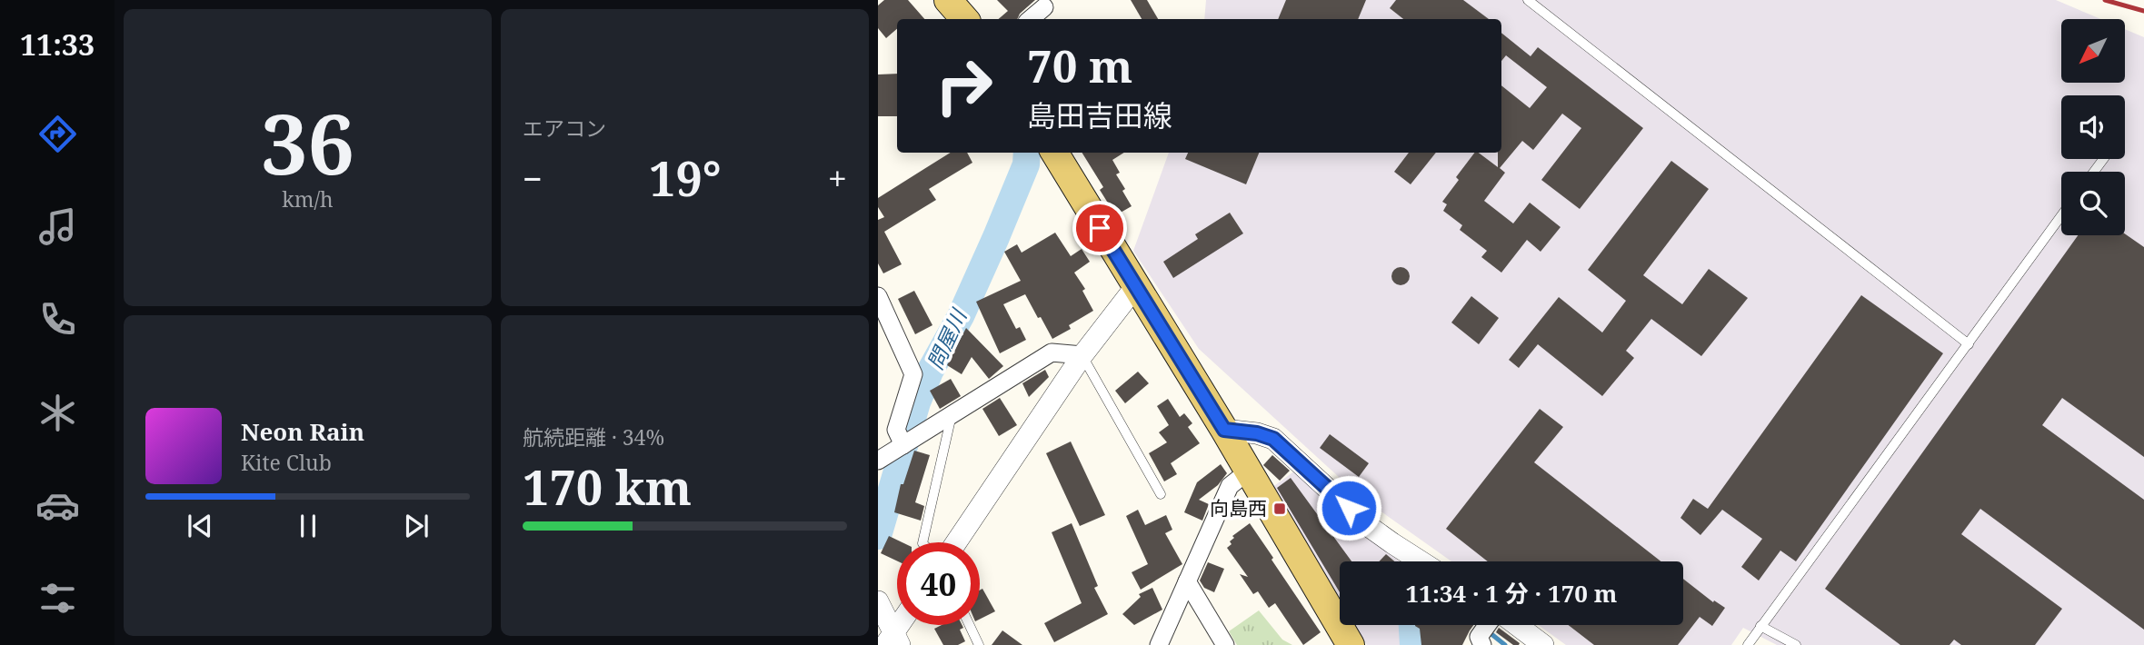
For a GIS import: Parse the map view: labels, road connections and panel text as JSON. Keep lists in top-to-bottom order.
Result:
{
  "water": ["問屋川"],
  "places": {
    "transit": ["向島西"]
  },
  "north": "bottom left",
  "page": {
    "tabs": "11:33",
    "tile": [
      ["36", "km/h"],
      "エアコン",
      ["航続距離 · 34%", "170 km"]
    ],
    "turn": ["70 m", "島田吉田線"],
    "heat": ["−", "19°", "+"],
    "song": ["Neon Rain", "Kite Club"],
    "limit": "40",
    "trip": "11:34 · 1 分 · 170 m"
  }
}
